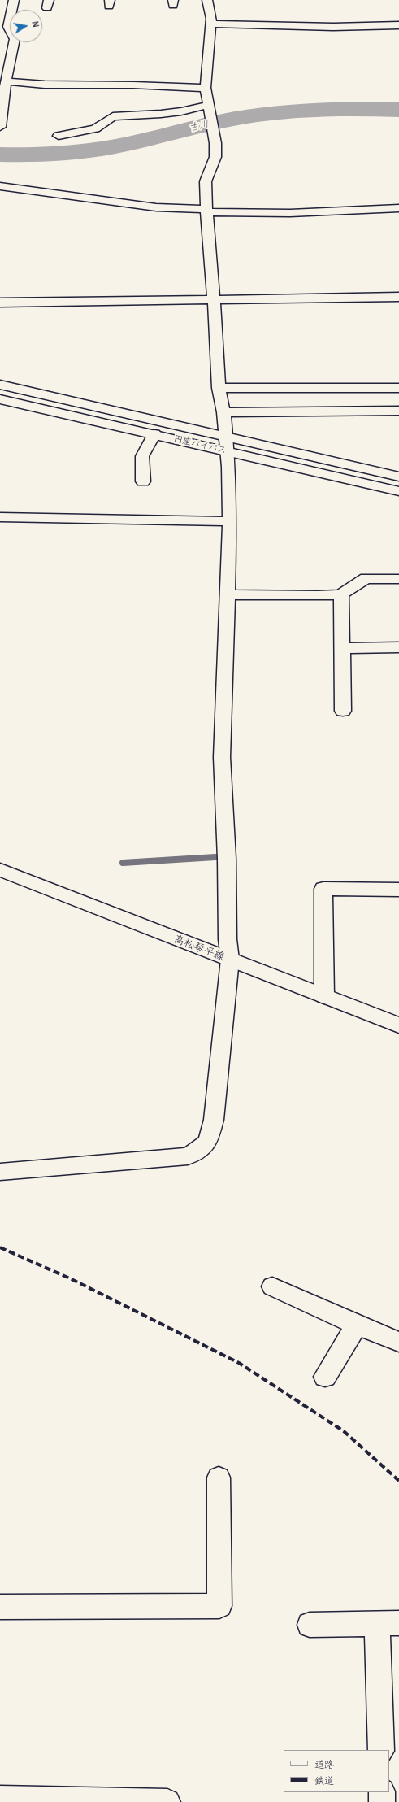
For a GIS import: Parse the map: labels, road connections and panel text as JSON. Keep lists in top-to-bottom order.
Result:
{
  "streets": {
    "main road": ["円座バイパス", "高松琴平線"]
  },
  "water": ["古川"],
  "legend": ["道路", "鉄道"],
  "north": "right"
}
